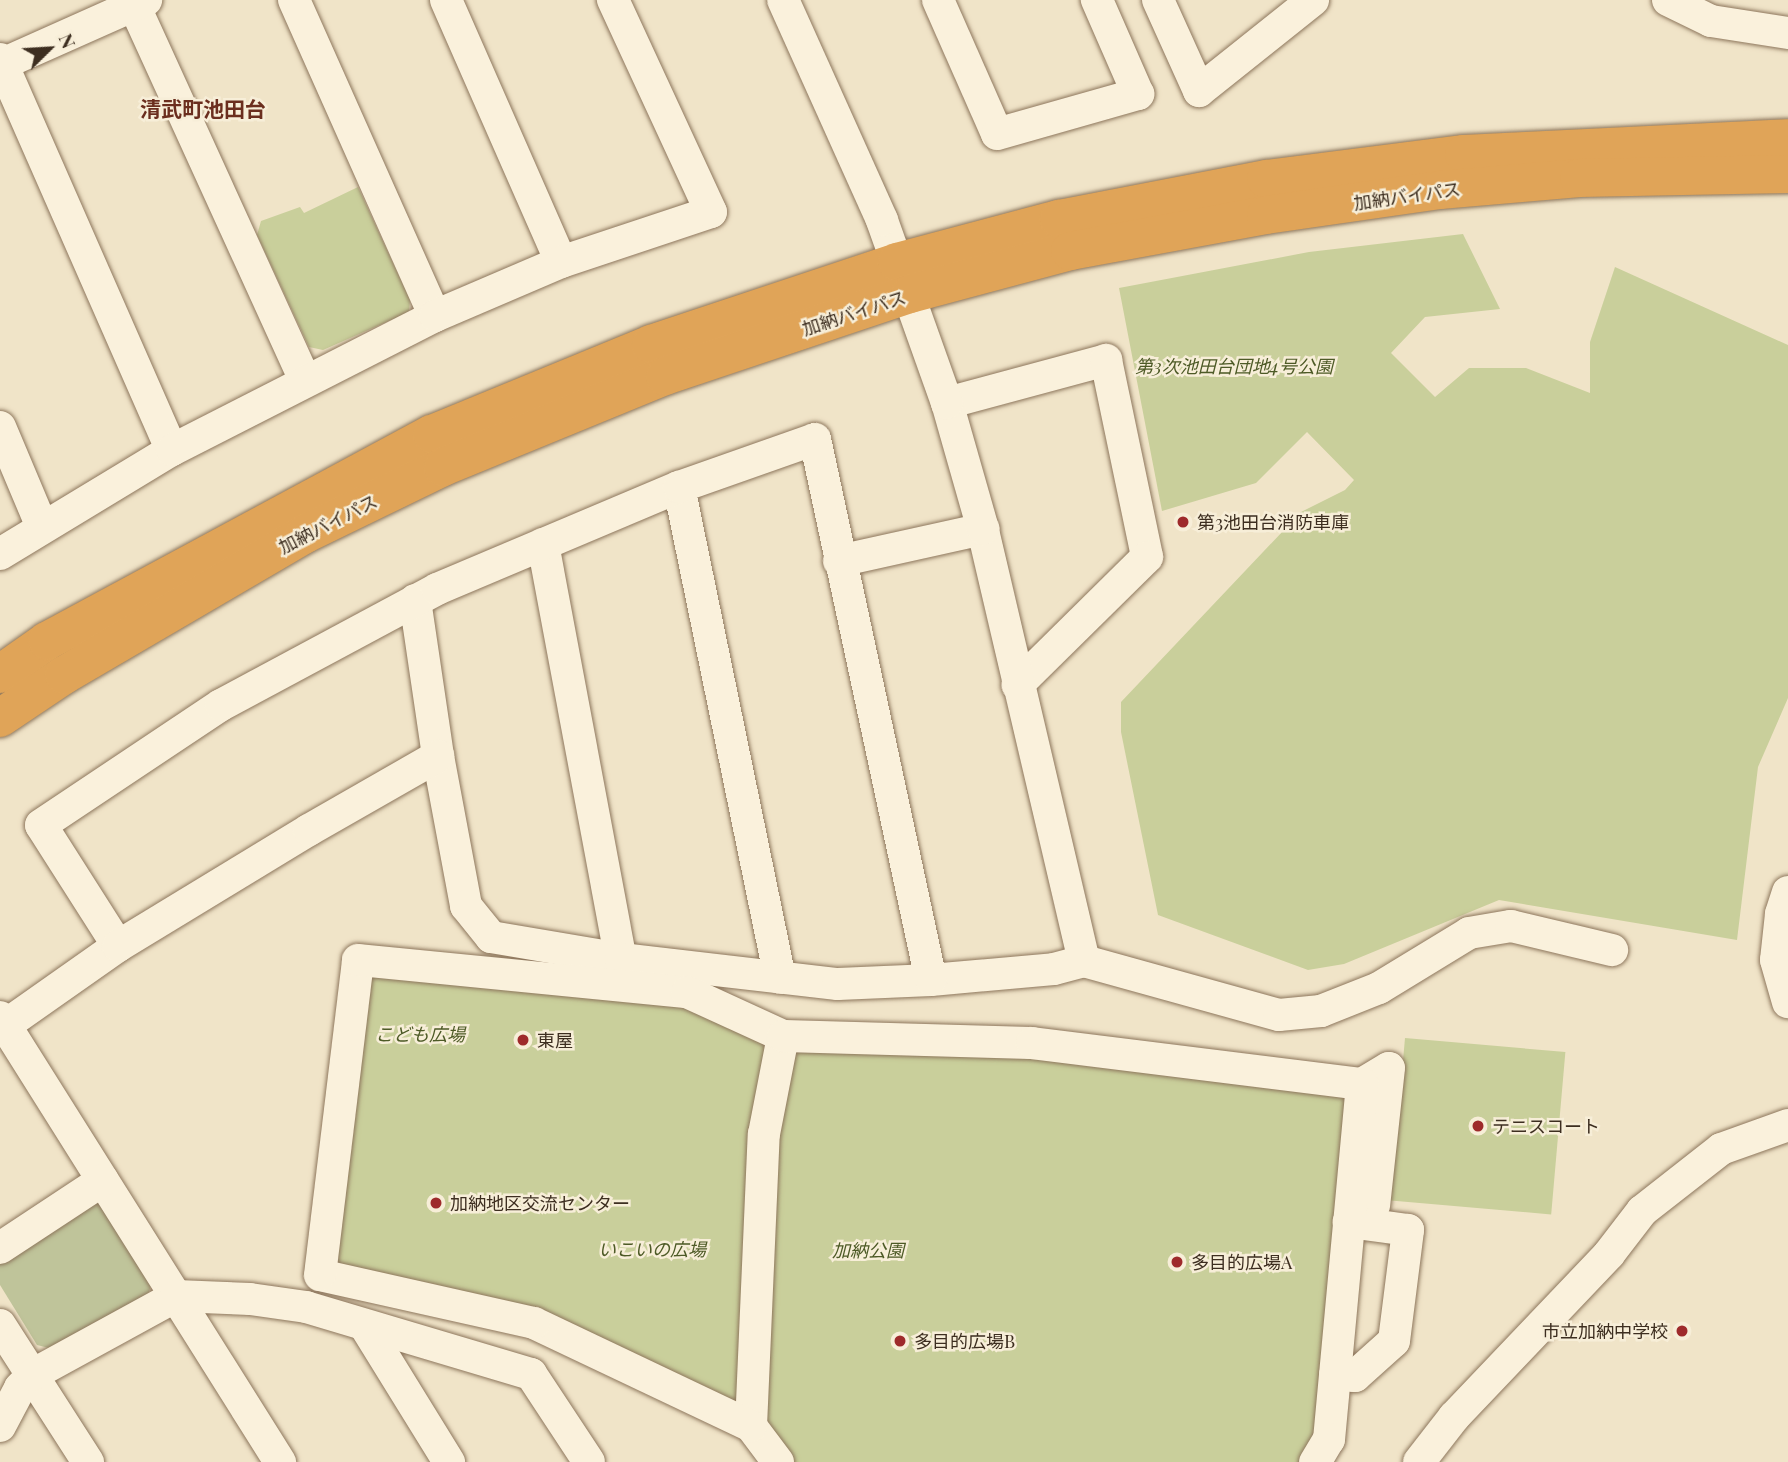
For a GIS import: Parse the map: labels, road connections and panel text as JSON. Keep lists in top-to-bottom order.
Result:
{
  "streets": {
    "highway": ["加納バイパス"]
  },
  "districts": ["清武町池田台"],
  "parks": [
    "第3次池田台団地4号公園",
    "こども広場",
    "いこいの広場",
    "加納公園"
  ],
  "places": [
    "第3池田台消防車庫",
    "東屋",
    "テニスコート",
    "加納地区交流センター",
    "多目的広場A",
    "市立加納中学校",
    "多目的広場B"
  ],
  "north": "top right"
}
